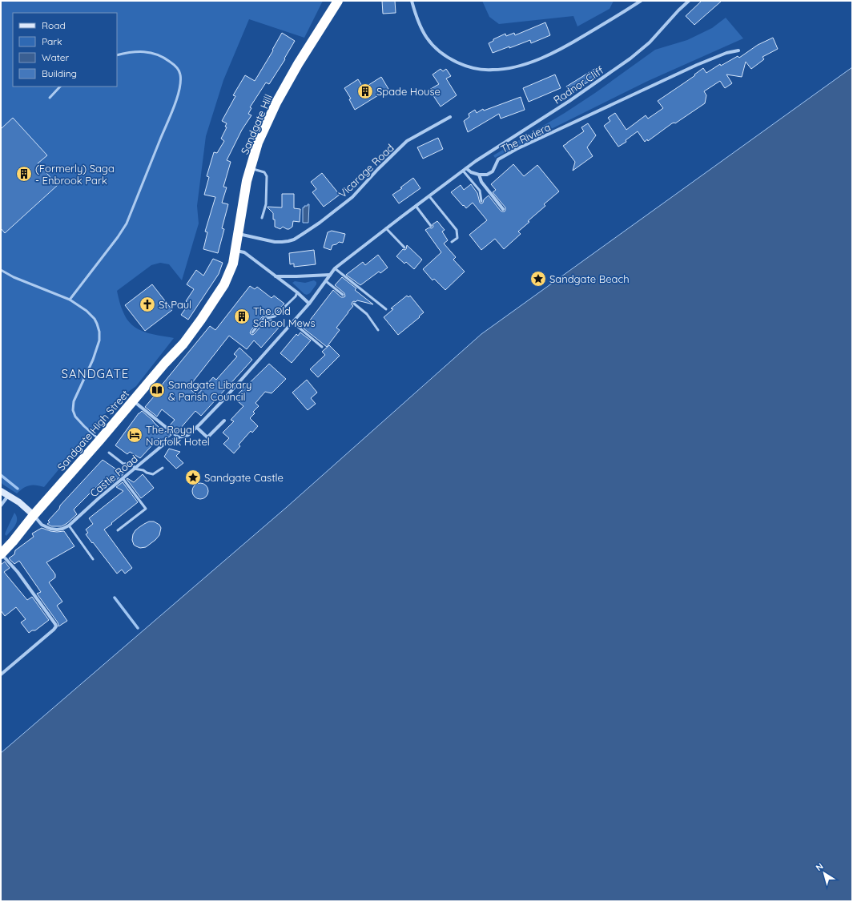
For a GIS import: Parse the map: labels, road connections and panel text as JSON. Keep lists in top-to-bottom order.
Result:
{
  "streets": {
    "highway": ["Sandgate Hill", "Sandgate High Street"],
    "street": [
      "Radnor Cliff",
      "The Riviera",
      "Vicarage Road",
      "Castle Road"
    ]
  },
  "crossings": [
    ["Sandgate Hill", "Vicarage Road"],
    ["Sandgate Hill", "Sandgate High Street"],
    ["Sandgate High Street", "Castle Road"]
  ],
  "districts": ["SANDGATE"],
  "places": {
    "building": ["Spade House", "(Formerly) Saga - Enbrook Park", "The Old School Mews"],
    "place": ["Sandgate Beach", "Sandgate Castle"],
    "church": ["St Paul"],
    "library": ["Sandgate Library & Parish Council"],
    "hotel": ["The Royal Norfolk Hotel"]
  },
  "legend": [
    "Road",
    "Park",
    "Water",
    "Building"
  ],
  "north": "top left"
}
